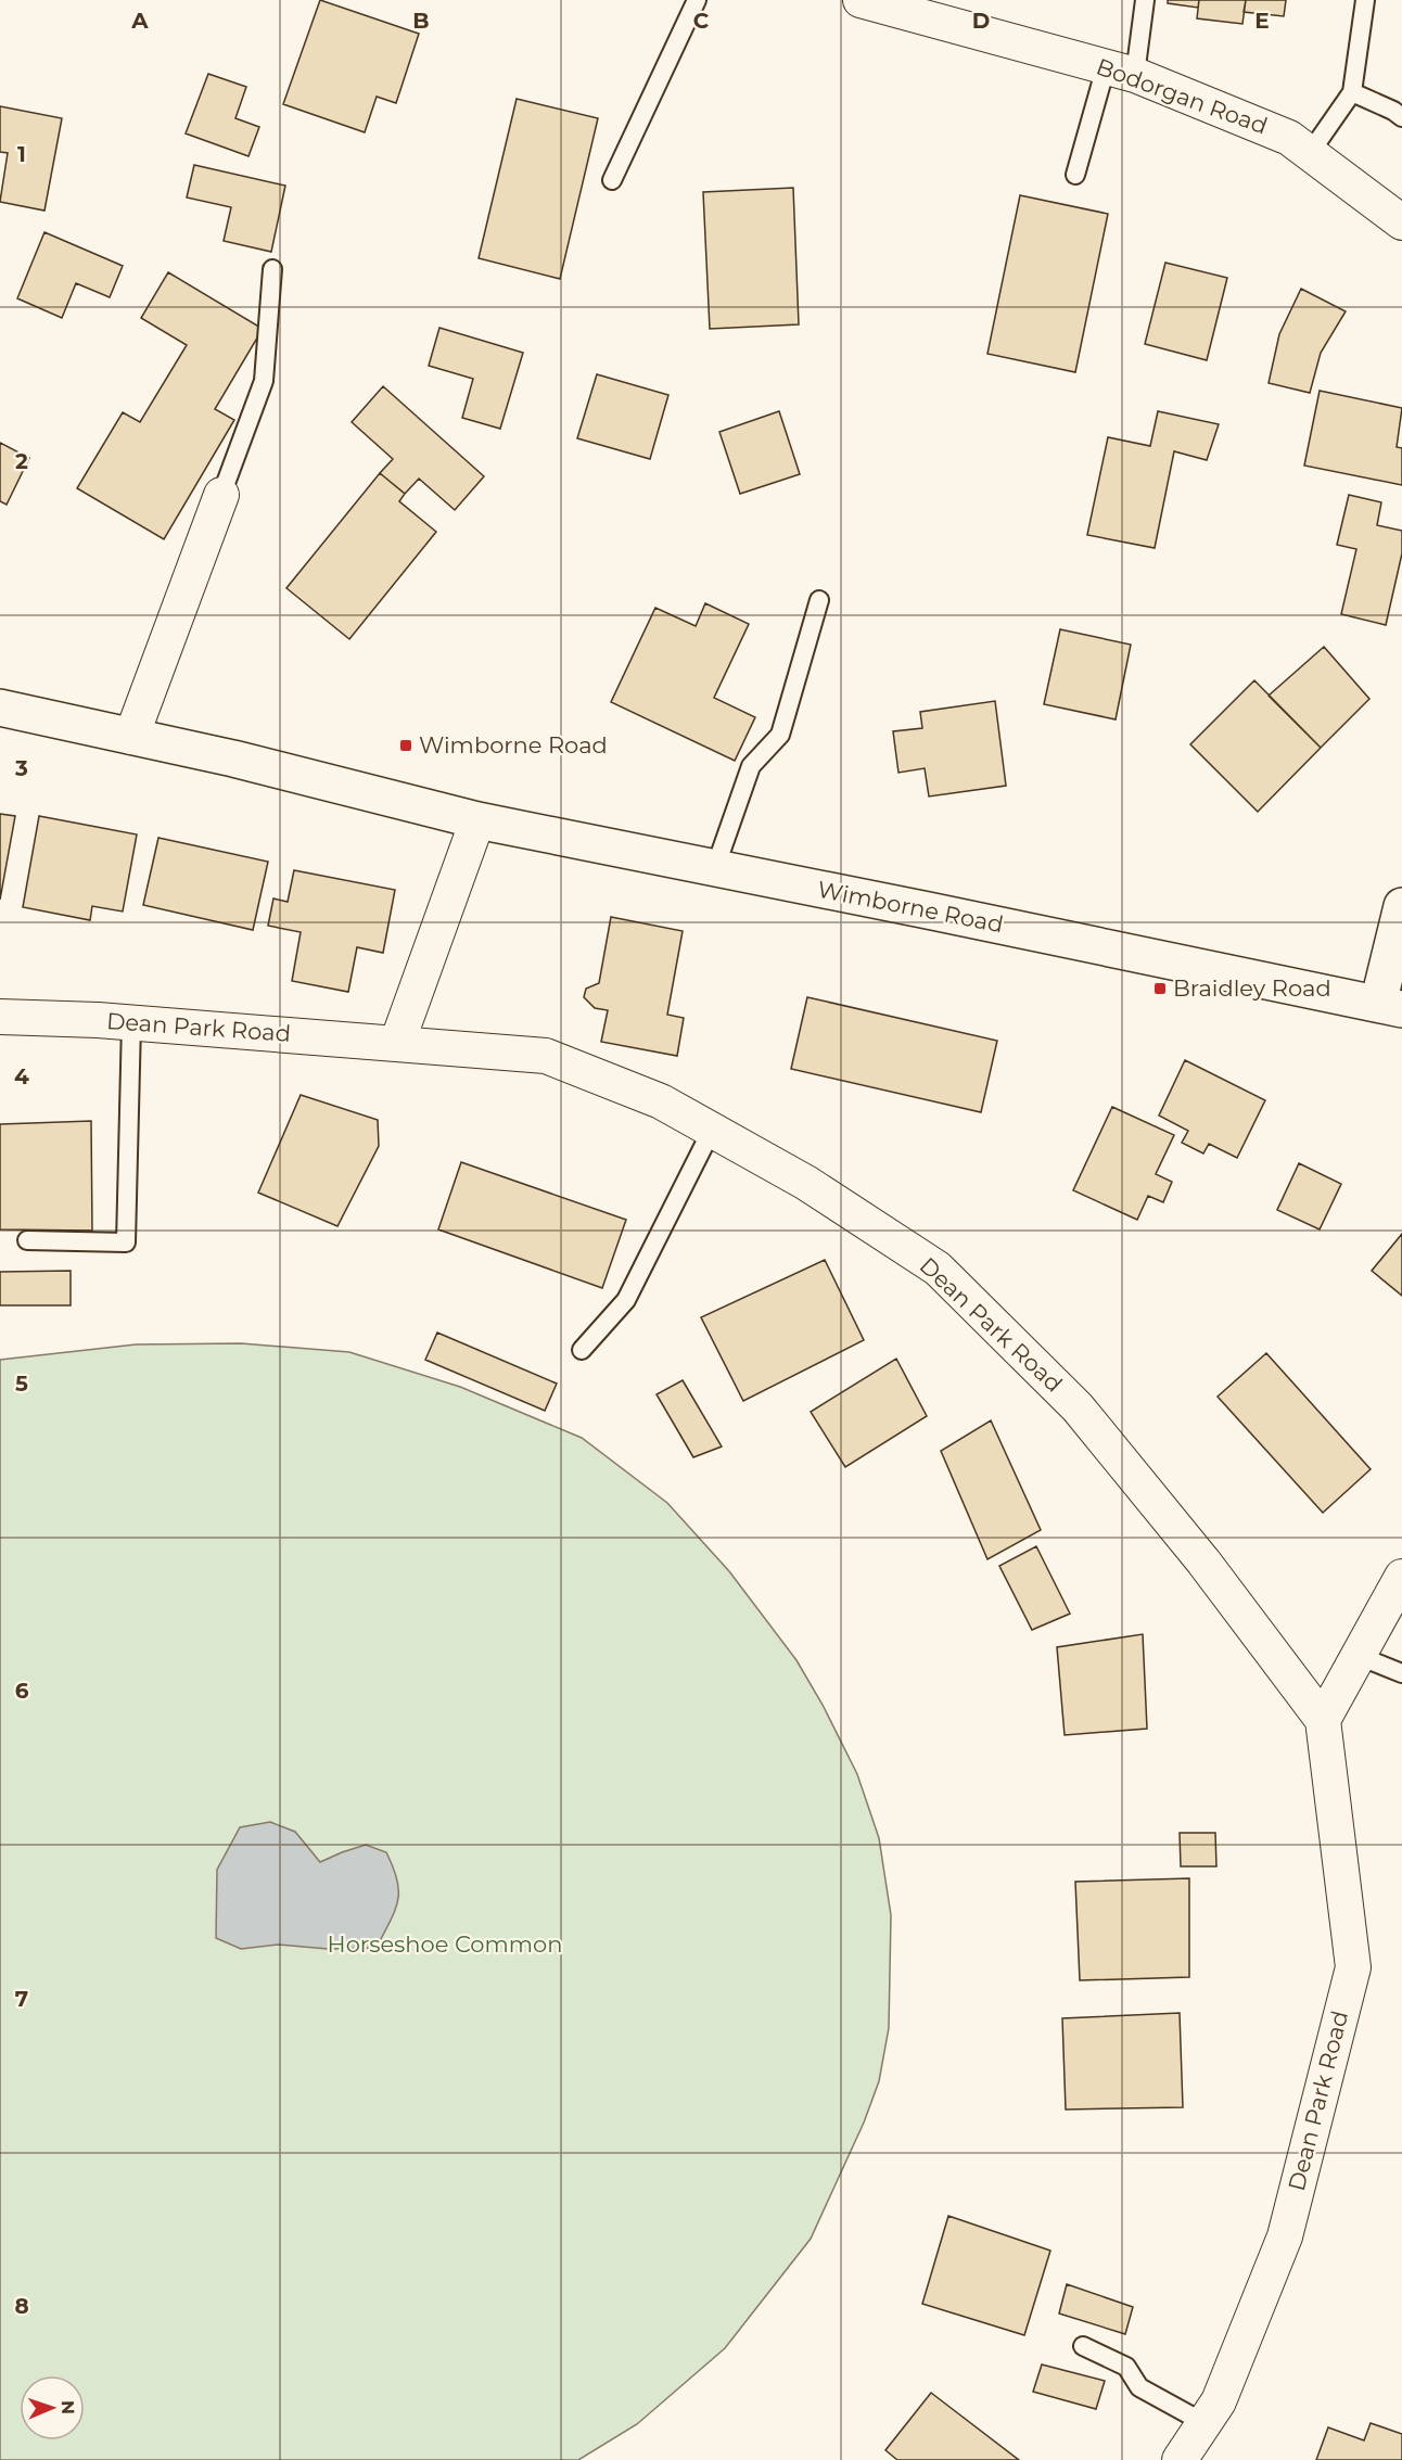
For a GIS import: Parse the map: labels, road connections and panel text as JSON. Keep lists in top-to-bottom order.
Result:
{
  "streets": {
    "main road": ["Wimborne Road"],
    "street": ["Bodorgan Road", "Dean Park Road"]
  },
  "parks": ["Horseshoe Common"],
  "places": {
    "transit": ["Wimborne Road", "Braidley Road"]
  },
  "north": "right",
  "grid": {
    "columns": [
      "A",
      "B",
      "C",
      "D",
      "E"
    ],
    "rows": [
      "1",
      "2",
      "3",
      "4",
      "5",
      "6",
      "7",
      "8"
    ]
  }
}
